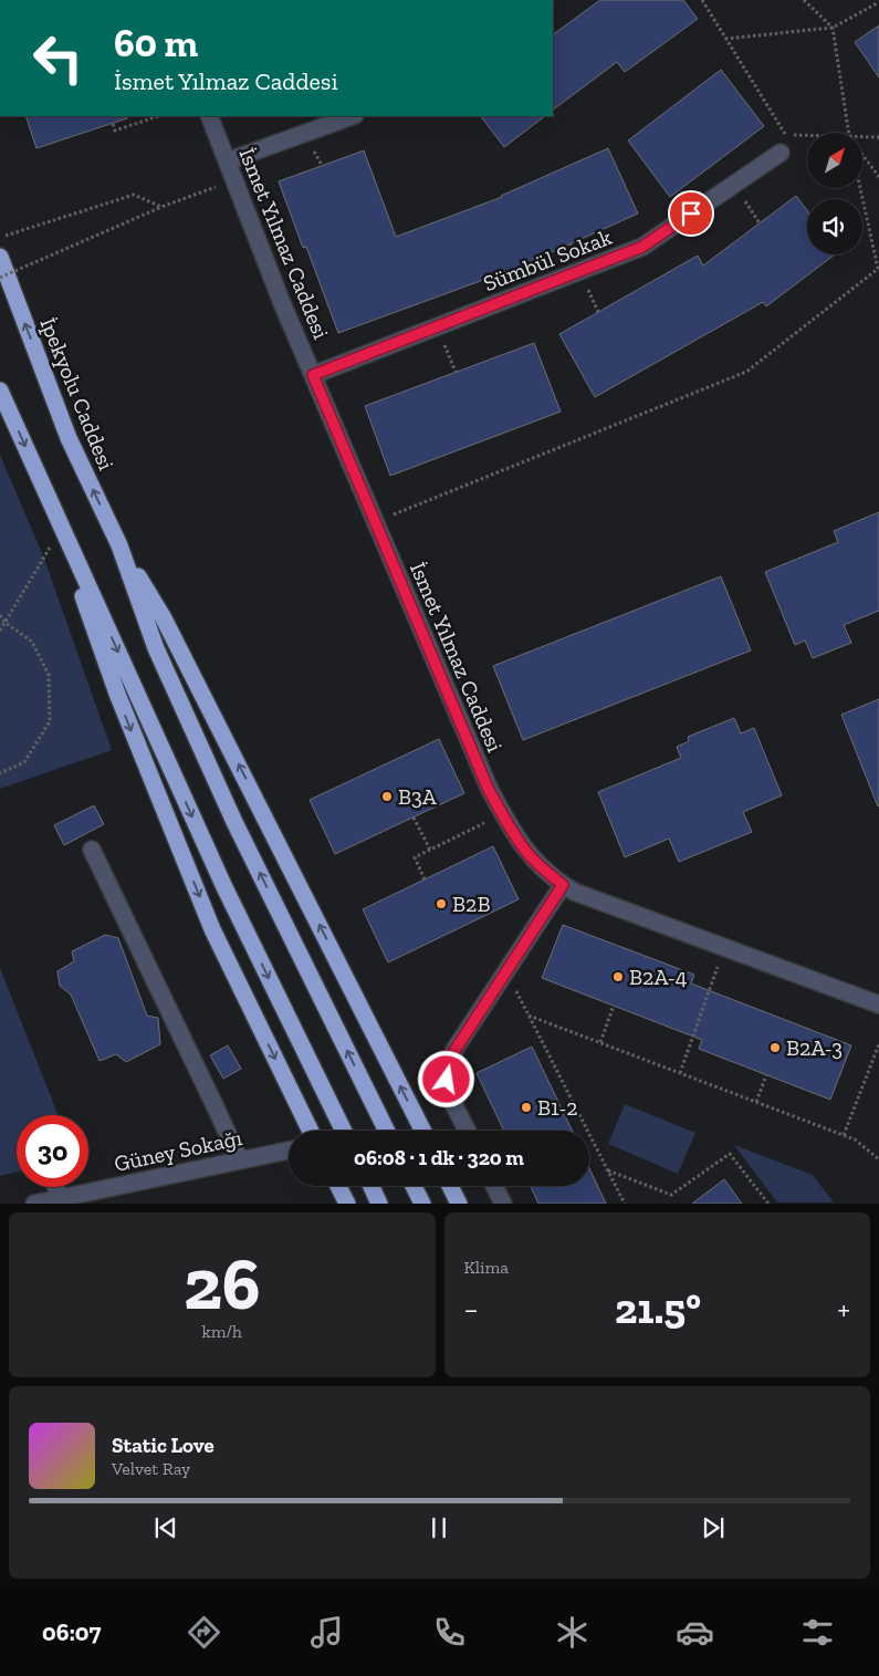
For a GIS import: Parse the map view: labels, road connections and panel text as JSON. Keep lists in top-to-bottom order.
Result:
{
  "streets": {
    "highway": ["İpekyolu Caddesi"],
    "street": ["İsmet Yılmaz Caddesi", "Sümbül Sokak", "Güney Sokağı"]
  },
  "crossings": [
    ["İsmet Yılmaz Caddesi", "Sümbül Sokak"]
  ],
  "places": [
    "B3A",
    "B2B",
    "B2A-4",
    "B2A-3",
    "B1-2"
  ],
  "north": "top right",
  "page": {
    "turn": ["60 m", "İsmet Yılmaz Caddesi"],
    "limit": "30",
    "trip": "06:08 · 1 dk · 320 m",
    "tile": [
      ["26", "km/h"],
      "Klima"
    ],
    "heat": ["−", "21.5°", "+"],
    "song": ["Static Love", "Velvet Ray"],
    "tabs": "06:07"
  }
}
